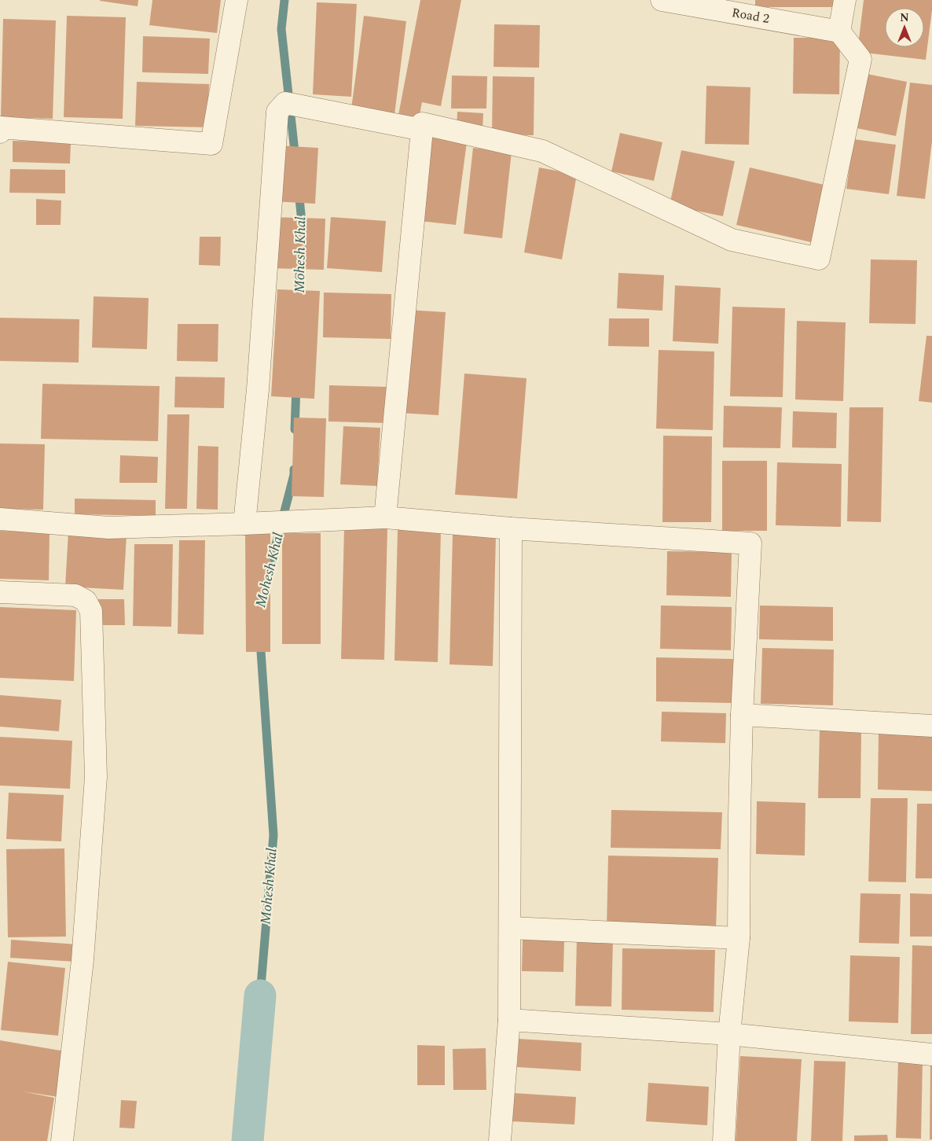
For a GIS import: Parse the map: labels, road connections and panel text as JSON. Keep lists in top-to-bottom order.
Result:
{
  "streets": {
    "street": ["Road 2"]
  },
  "water": ["Mohesh Khal"],
  "north": "top"
}
